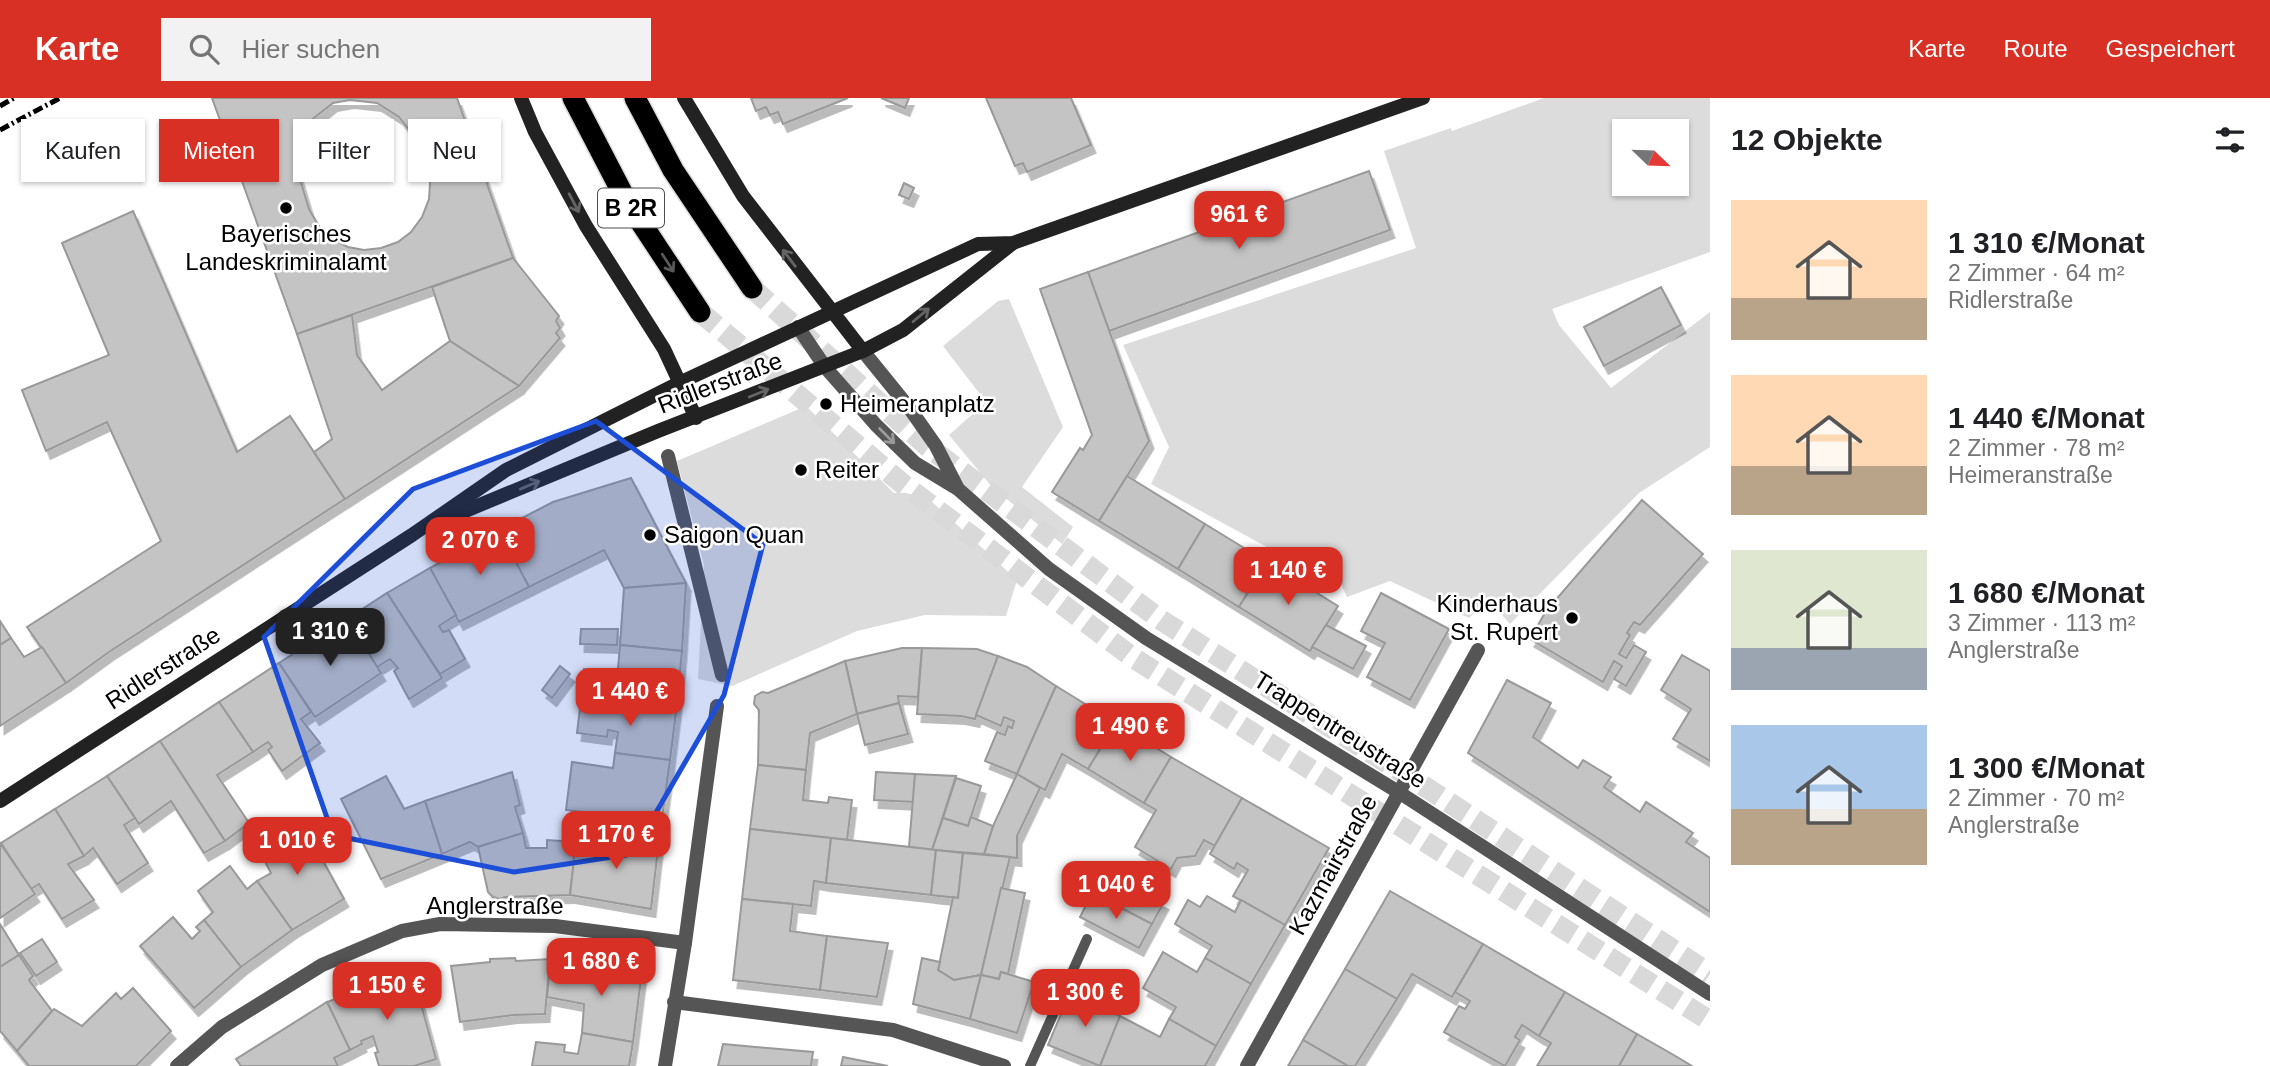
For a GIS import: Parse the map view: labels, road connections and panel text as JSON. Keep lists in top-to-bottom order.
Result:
{
  "streets": {
    "highway": ["B 2R"],
    "street": [
      "Ridlerstraße",
      "Trappentreustraße",
      "Kazmairstraße",
      "Anglerstraße"
    ]
  },
  "crossings": [
    ["Ridlerstraße", "Trappentreustraße"],
    ["Trappentreustraße", "Kazmairstraße"]
  ],
  "places": [
    "Bayerisches Landeskriminalamt",
    "Heimeranplatz",
    "Reiter",
    "Saigon Quan",
    "Kinderhaus St. Rupert"
  ],
  "north": "bottom right",
  "page": {
    "header": "Karte",
    "search": "Hier suchen",
    "nav": ["Karte", "Route", "Gespeichert"],
    "heading": "12 Objekte",
    "chip": [
      "Kaufen",
      "Mieten",
      "Filter",
      "Neu"
    ],
    "list": [
      {
        "name": "1 310 €/Monat",
        "note": "2 Zimmer · 64 m² · Ridlerstraße"
      },
      {
        "name": "1 440 €/Monat",
        "note": "2 Zimmer · 78 m² · Heimeranstraße"
      },
      {
        "name": "1 680 €/Monat",
        "note": "3 Zimmer · 113 m² · Anglerstraße"
      },
      {
        "name": "1 300 €/Monat",
        "note": "2 Zimmer · 70 m² · Anglerstraße"
      }
    ],
    "price": [
      "961 €",
      "2 070 €",
      "1 140 €",
      "1 310 €",
      "1 440 €",
      "1 490 €",
      "1 170 €",
      "1 010 €",
      "1 040 €",
      "1 680 €",
      "1 150 €",
      "1 300 €"
    ]
  }
}
